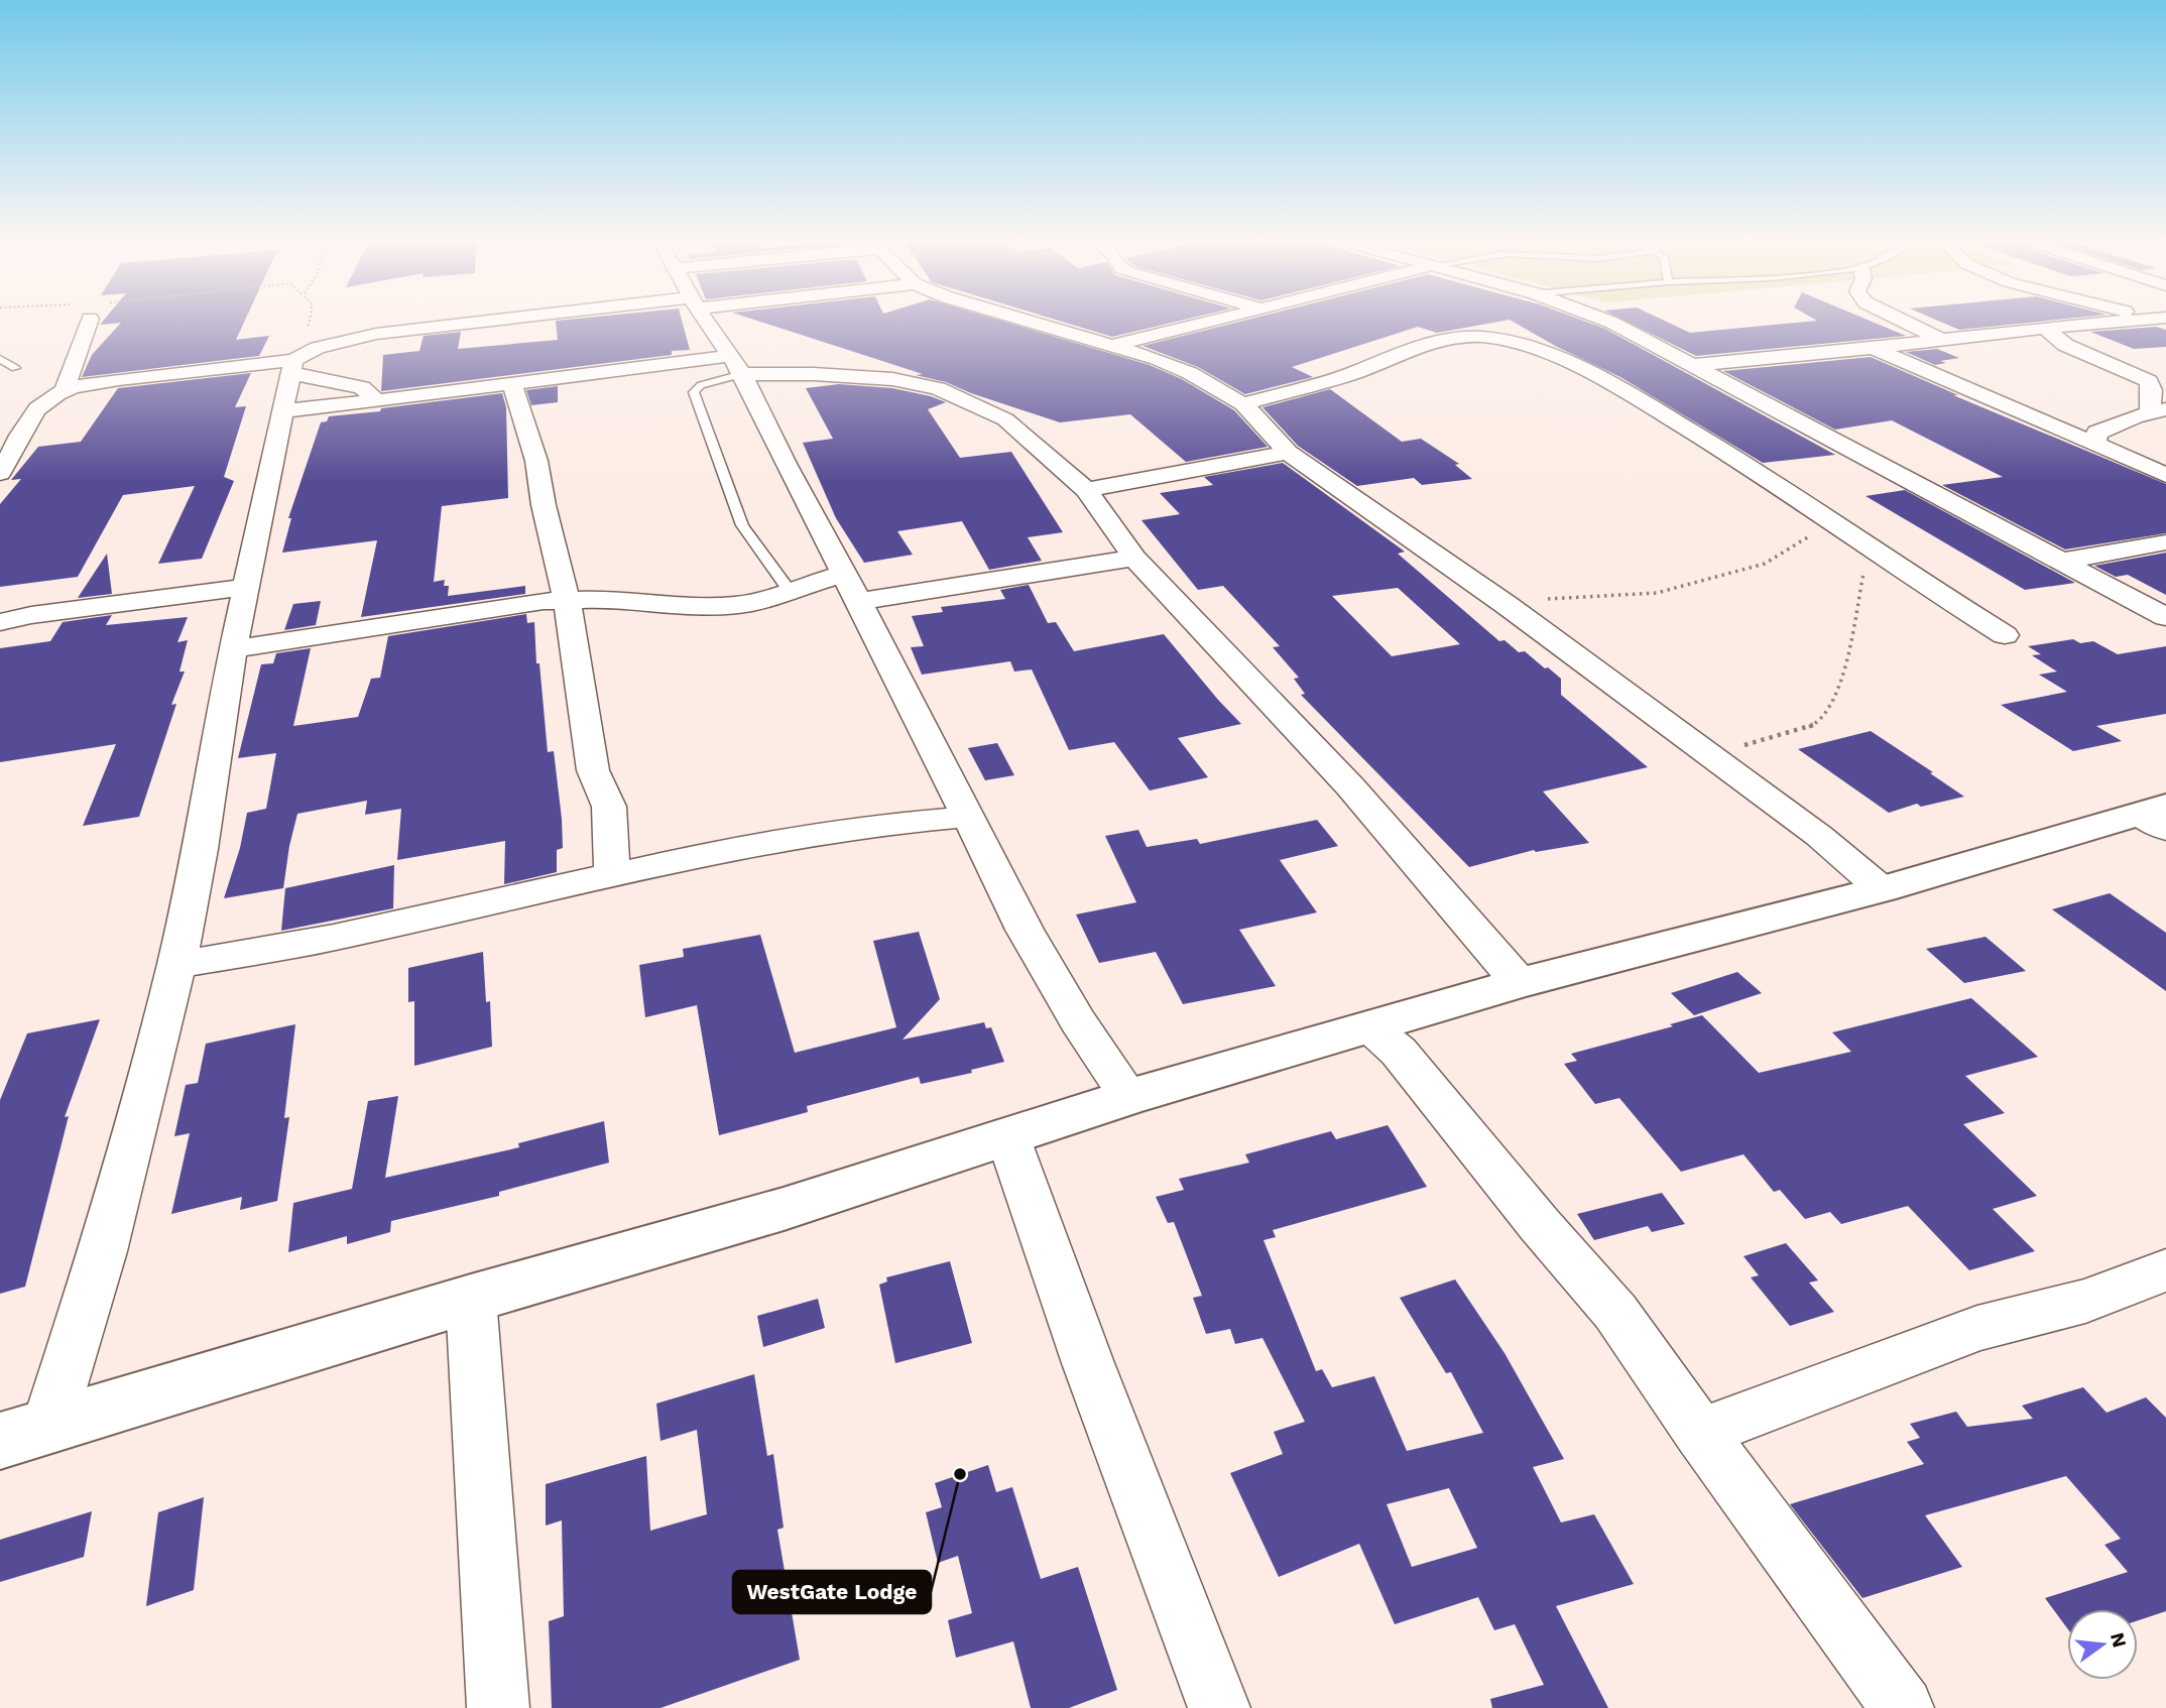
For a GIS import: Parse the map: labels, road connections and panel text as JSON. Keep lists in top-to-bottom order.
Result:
{
  "places": ["WestGate Lodge"],
  "north": "right"
}
